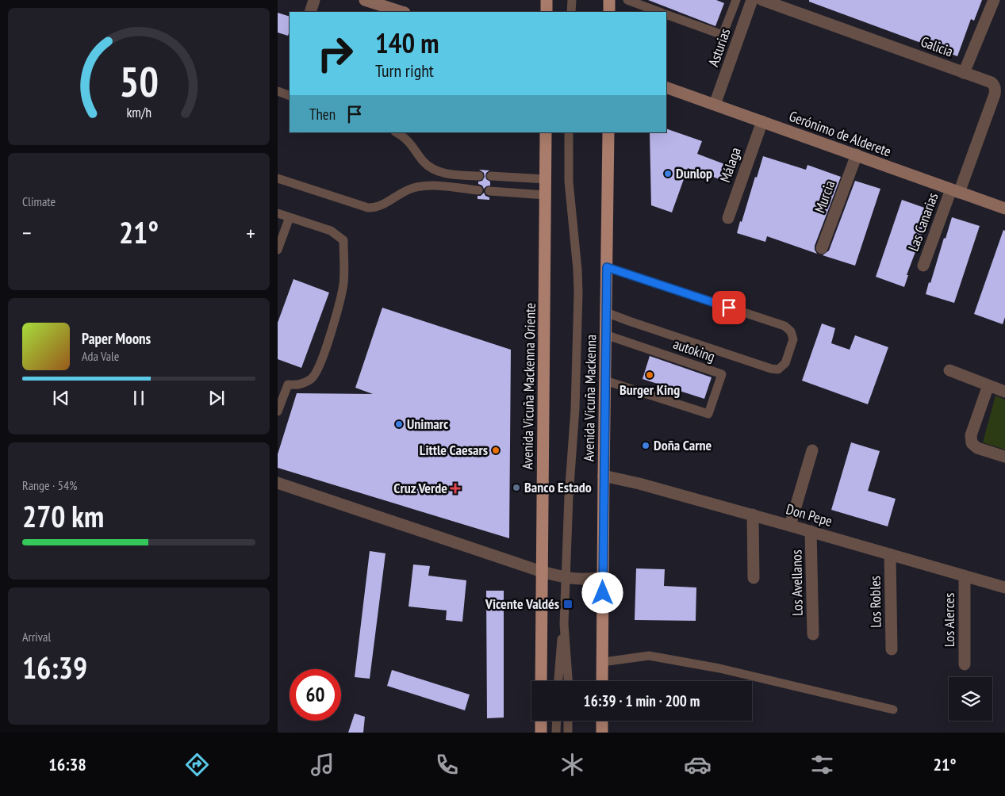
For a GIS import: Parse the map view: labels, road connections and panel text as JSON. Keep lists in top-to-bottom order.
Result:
{
  "streets": {
    "main road": ["Gerónimo de Alderete", "Avenida Vicuña Mackenna Oriente", "Avenida Vicuña Mackenna"],
    "street": [
      "Galicia",
      "Asturias",
      "Málaga",
      "Murcia",
      "Las Canarias",
      "Don Pepe",
      "Los Avellanos",
      "Los Robles",
      "Los Alerces"
    ],
    "lane": ["autoking"]
  },
  "crossings": [
    ["Galicia", "Gerónimo de Alderete"],
    ["Galicia", "Las Canarias"],
    ["Asturias", "Gerónimo de Alderete"],
    ["Gerónimo de Alderete", "Málaga"],
    ["Gerónimo de Alderete", "Murcia"],
    ["Gerónimo de Alderete", "Las Canarias"],
    ["autoking", "Avenida Vicuña Mackenna"],
    ["Avenida Vicuña Mackenna", "Don Pepe"],
    ["Don Pepe", "Los Avellanos"],
    ["Don Pepe", "Los Robles"],
    ["Don Pepe", "Los Alerces"]
  ],
  "places": {
    "other": [
      "Dunlop",
      "Burger King",
      "Unimarc",
      "Doña Carne",
      "Little Caesars",
      "Banco Estado"
    ],
    "health": ["Cruz Verde"],
    "transit": ["Vicente Valdés"]
  },
  "page": {
    "turn": ["140 m", "Turn right"],
    "then": "Then",
    "tile": [
      "Climate",
      ["Range · 54%", "270 km"],
      ["Arrival", "16:39"]
    ],
    "heat": ["−", "21°", "+"],
    "song": ["Paper Moons", "Ada Vale"],
    "limit": "60",
    "trip": "16:39 · 1 min · 200 m",
    "tabs": ["16:38", "21°"],
    "gauge": ["50", "km/h"]
  }
}
